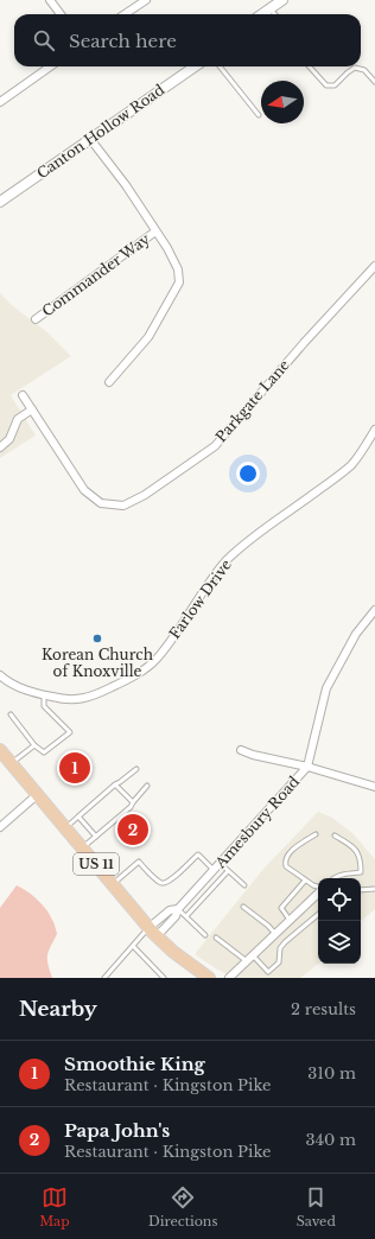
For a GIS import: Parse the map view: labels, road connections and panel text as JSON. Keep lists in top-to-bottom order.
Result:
{
  "streets": {
    "main road": ["US 11"],
    "street": [
      "Canton Hollow Road",
      "Commander Way",
      "Parkgate Lane",
      "Farlow Drive",
      "Amesbury Road"
    ]
  },
  "crossings": [
    ["Amesbury Road", "US 11"]
  ],
  "places": ["Korean Church of Knoxville"],
  "north": "left",
  "page": {
    "search": "Search here",
    "pins": ["1", "2"],
    "heading": ["Nearby", "2 results"],
    "list": [
      {
        "mark": "1",
        "name": "Smoothie King",
        "note": "Restaurant · Kingston Pike",
        "value": "310 m"
      },
      {
        "mark": "2",
        "name": "Papa John's",
        "note": "Restaurant · Kingston Pike",
        "value": "340 m"
      }
    ],
    "nav": ["Map", "Directions", "Saved"]
  }
}
